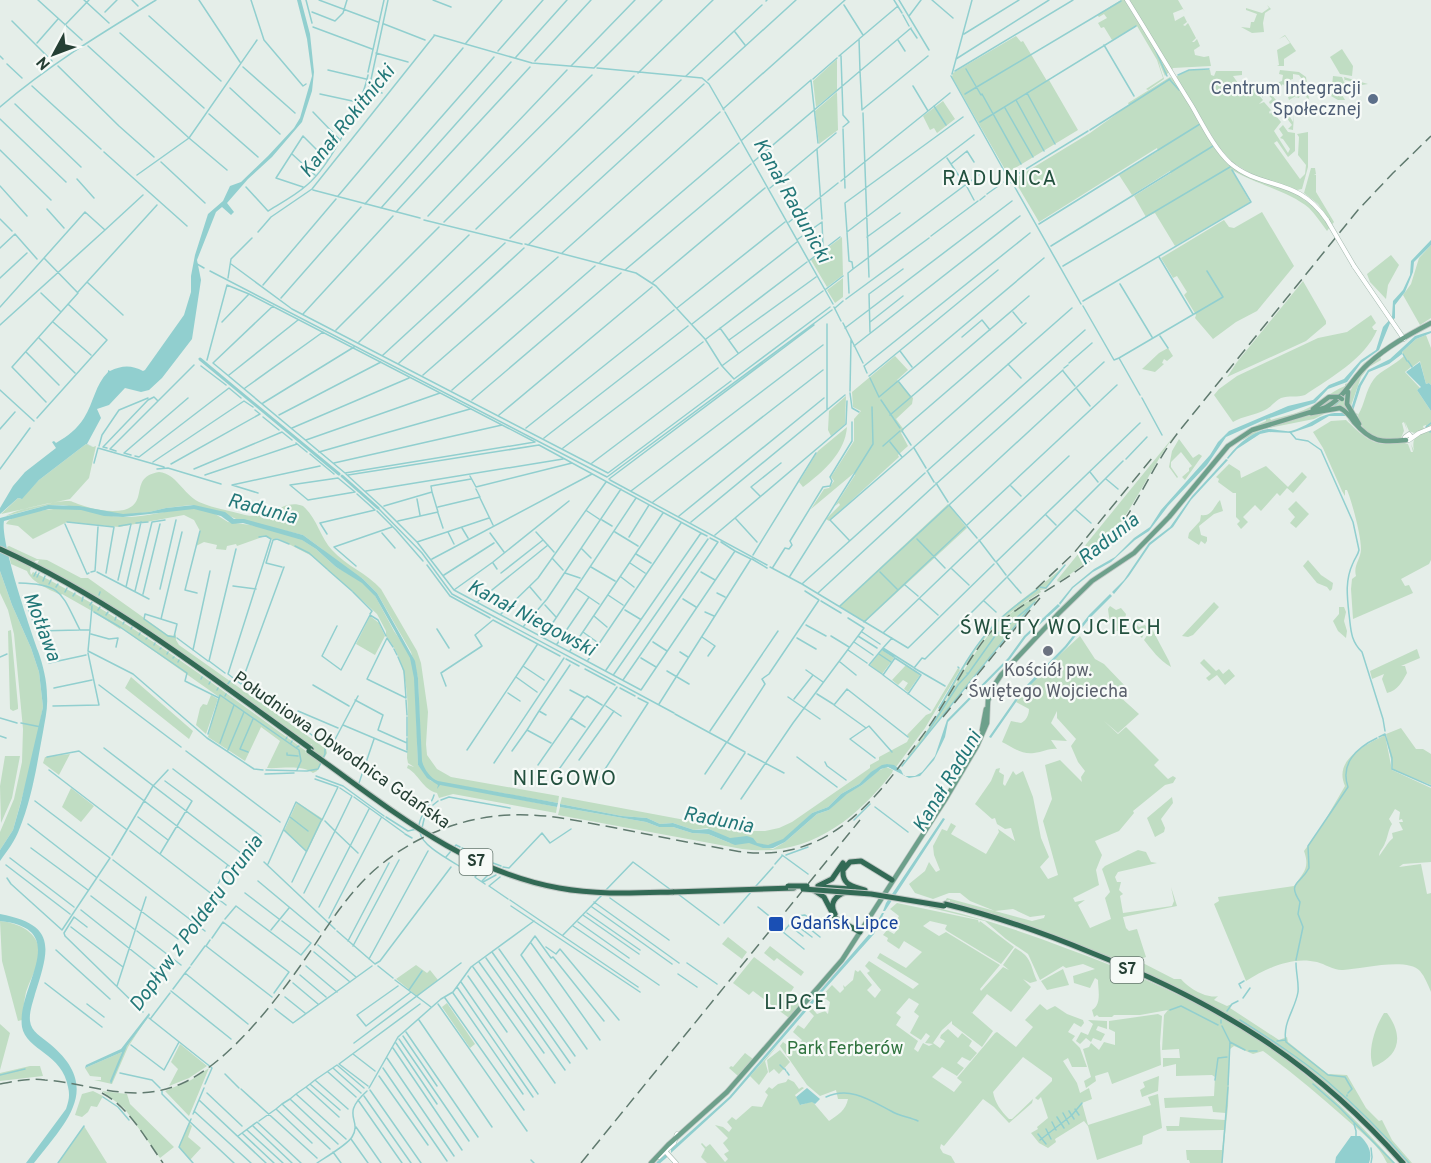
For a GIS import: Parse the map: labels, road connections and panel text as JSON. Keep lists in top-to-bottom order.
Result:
{
  "streets": {
    "highway": ["Południowa Obwodnica Gdańska", "S7"]
  },
  "crossings": [
    ["Południowa Obwodnica Gdańska", "S7"]
  ],
  "districts": [
    "RADUNICA",
    "ŚWIĘTY WOJCIECH",
    "NIEGOWO",
    "LIPCE"
  ],
  "water": [
    "Kanał Rokitnicki",
    "Kanał Radunicki",
    "Radunia",
    "Kanał Niegowski",
    "Motława",
    "Kanał Raduni",
    "Dopływ z Polderu Orunia"
  ],
  "parks": ["Park Ferberów"],
  "places": {
    "other": ["Centrum Integracji Społecznej", "Kościół pw. Świętego Wojciecha"],
    "transit": ["Gdańsk Lipce"]
  },
  "north": "bottom left"
}
